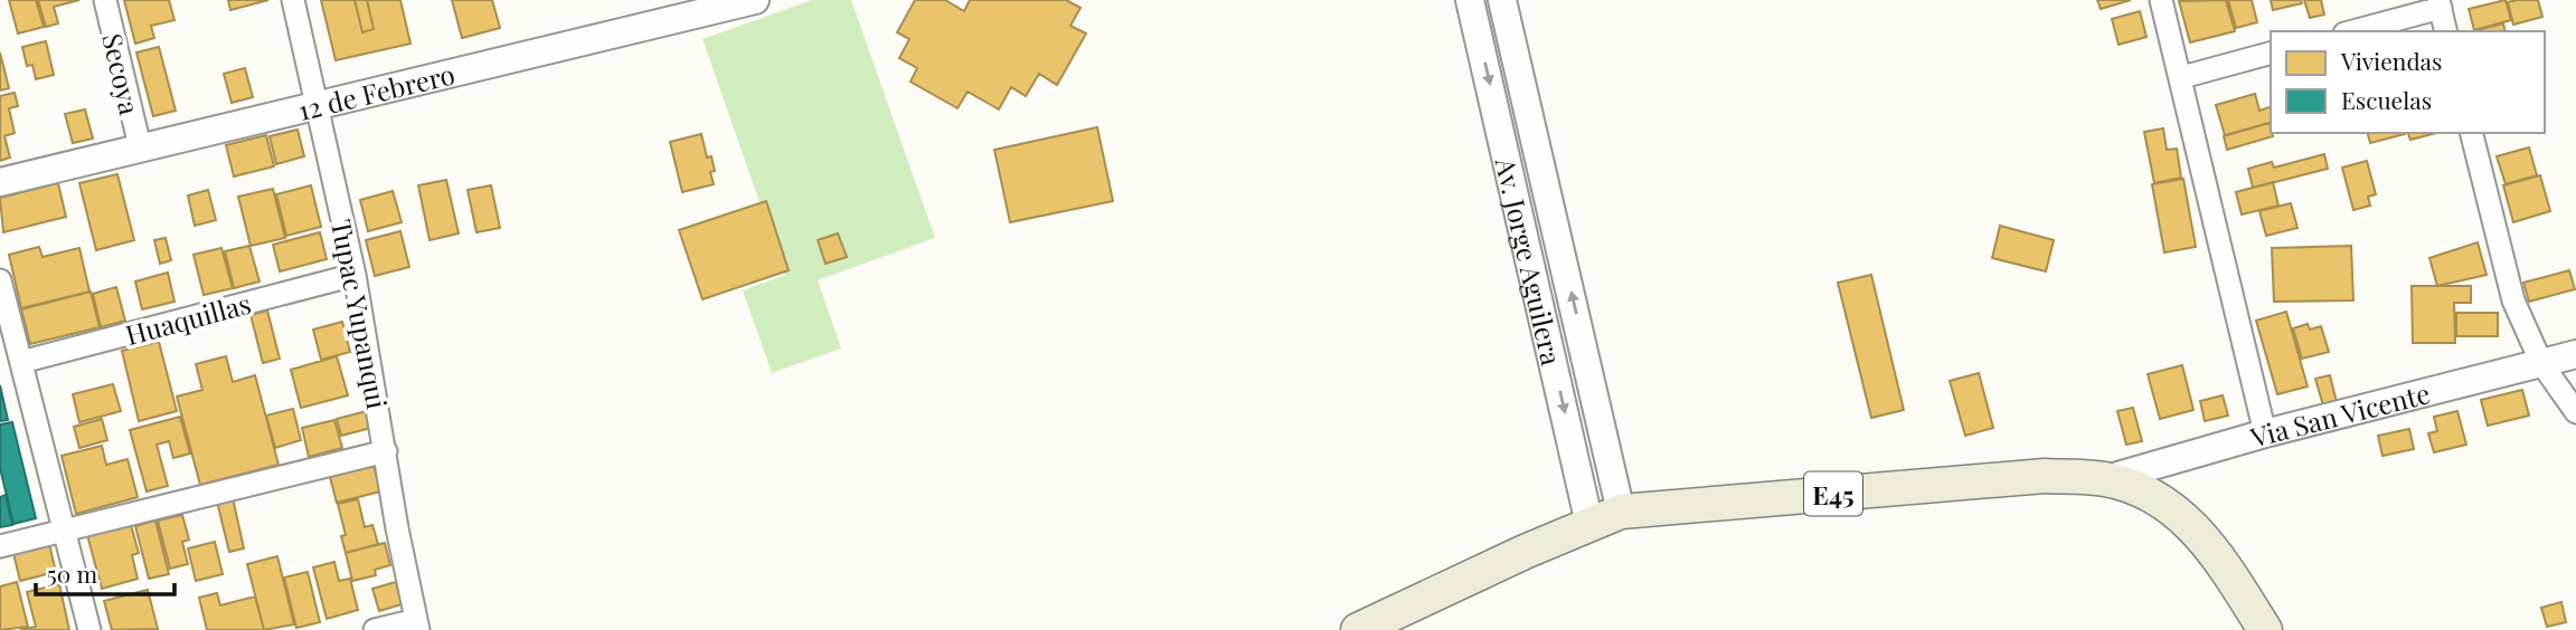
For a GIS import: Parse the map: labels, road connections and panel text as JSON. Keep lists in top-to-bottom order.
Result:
{
  "streets": {
    "main road": ["E45"],
    "street": [
      "Secoya",
      "12 de Febrero",
      "Av. Jorge Aguilera",
      "Tupac Yupanqui",
      "Huaquillas",
      "Via San Vicente"
    ]
  },
  "crossings": [
    ["Secoya", "12 de Febrero"],
    ["12 de Febrero", "Tupac Yupanqui"],
    ["Av. Jorge Aguilera", "E45"],
    ["Tupac Yupanqui", "Huaquillas"],
    ["Via San Vicente", "E45"]
  ],
  "legend": ["Viviendas", "Escuelas"],
  "scale_bar": "50 m"
}
